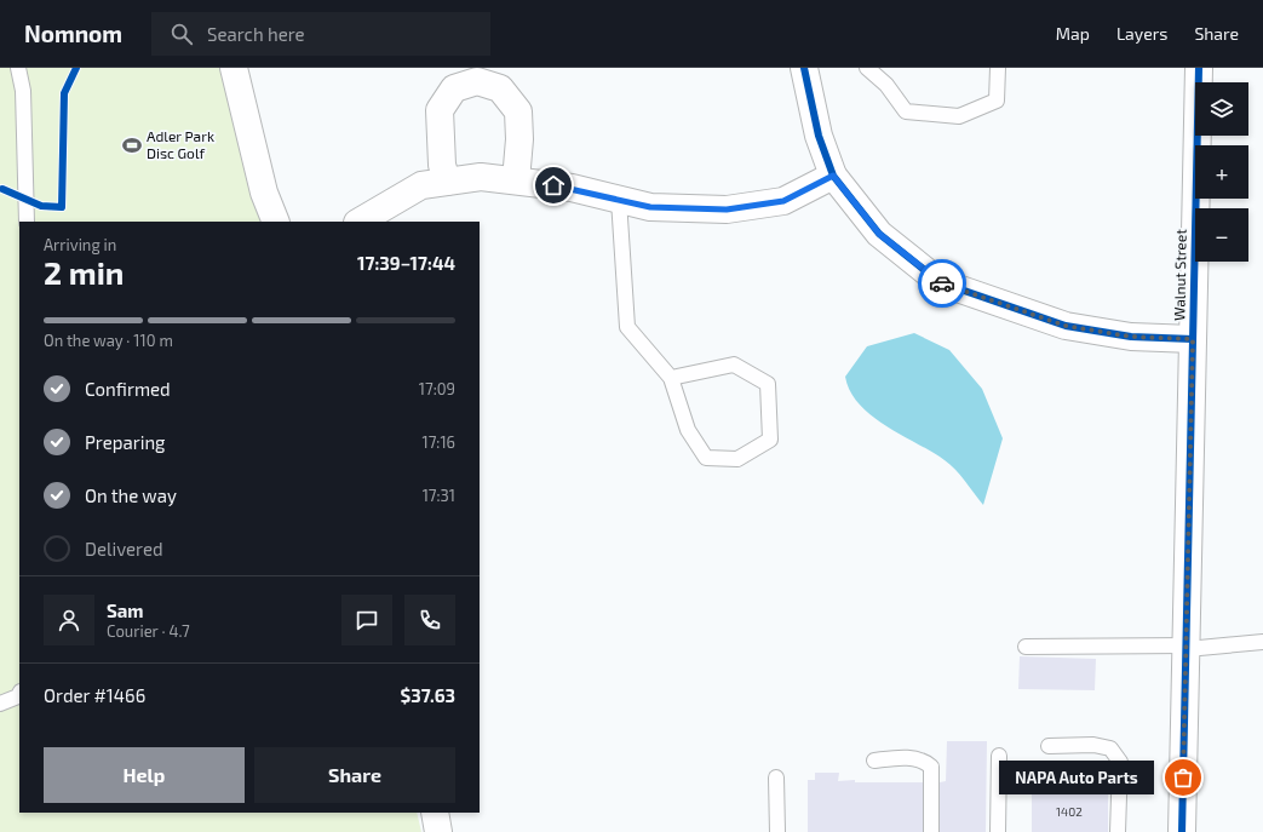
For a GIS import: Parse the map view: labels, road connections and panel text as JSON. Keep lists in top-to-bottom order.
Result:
{
  "streets": {
    "street": ["Walnut Street"]
  },
  "places": {
    "sports": ["Adler Park Disc Golf"],
    "other": ["NAPA Auto Parts"]
  },
  "house_numbers": ["1402"],
  "page": {
    "header": "Nomnom",
    "search": "Search here",
    "nav": ["Map", "Layers", "Share"],
    "map_buttons": ["+", "−"],
    "heading": ["2 min", "Arriving in", "17:39–17:44"],
    "panel": [
      "Sam",
      "Courier · 4.7",
      "Order #1466",
      "$37.63"
    ],
    "bar": "On the way · 110 m",
    "list": [
      ["Confirmed", "17:09"],
      ["Preparing", "17:16"],
      ["On the way", "17:31"],
      "Delivered"
    ],
    "buttons": ["Help", "Share"],
    "bubble": "NAPA Auto Parts"
  }
}
